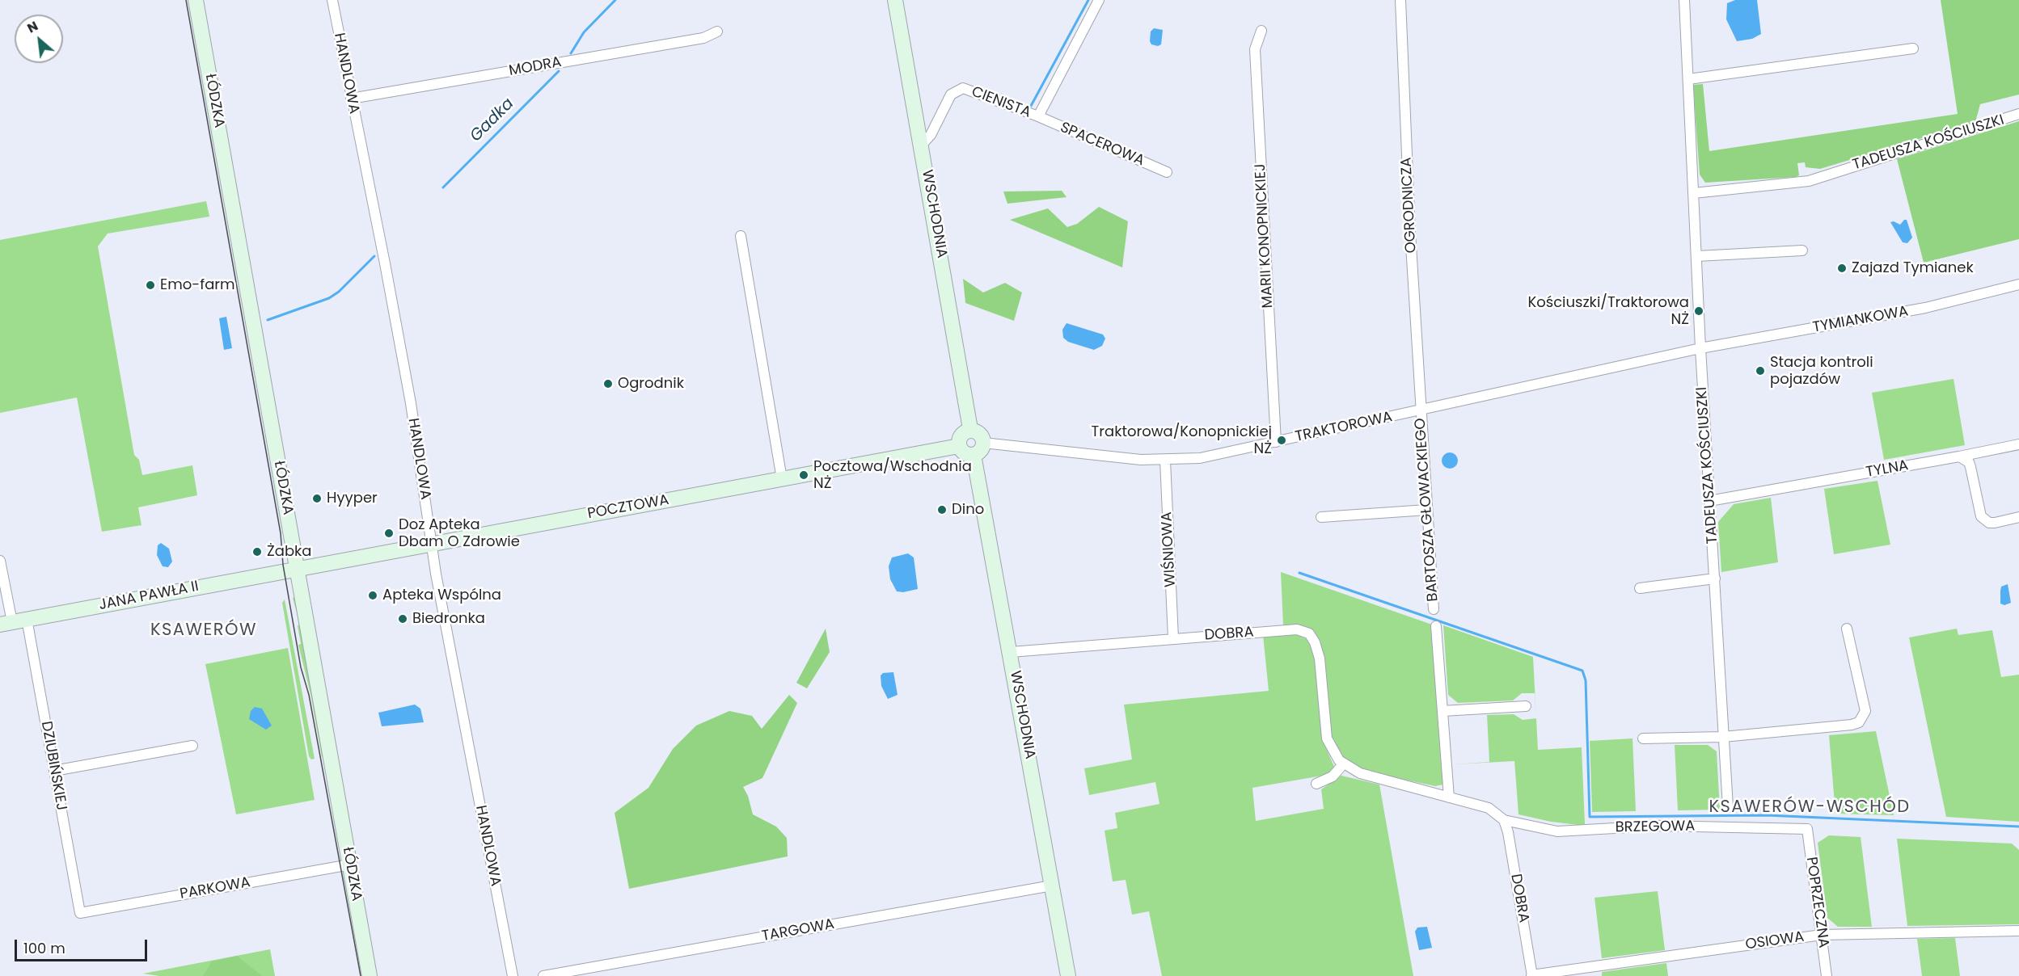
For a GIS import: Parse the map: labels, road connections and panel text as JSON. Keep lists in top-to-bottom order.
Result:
{
  "streets": {
    "street": [
      "MODRA",
      "HANDLOWA",
      "ŁÓDZKA",
      "CIENISTA",
      "TADEUSZA KOŚCIUSZKI",
      "SPACEROWA",
      "OGRODNICZA",
      "WSCHODNIA",
      "MARII KONOPNICKIEJ",
      "TYMIANKOWA",
      "TRAKTOROWA",
      "TYLNA",
      "POCZTOWA",
      "BARTOSZA GŁOWACKIEGO",
      "WIŚNIOWA",
      "JANA PAWŁA II",
      "DOBRA",
      "DZIUBIŃSKIEJ",
      "BRZEGOWA",
      "PARKOWA",
      "POPRZECZNA",
      "TARGOWA",
      "OSIOWA"
    ]
  },
  "crossings": [
    ["MODRA", "HANDLOWA"],
    ["HANDLOWA", "POCZTOWA"],
    ["ŁÓDZKA", "POCZTOWA"],
    ["ŁÓDZKA", "JANA PAWŁA II"],
    ["ŁÓDZKA", "PARKOWA"],
    ["CIENISTA", "SPACEROWA"],
    ["CIENISTA", "WSCHODNIA"],
    ["TADEUSZA KOŚCIUSZKI", "TYMIANKOWA"],
    ["TADEUSZA KOŚCIUSZKI", "TRAKTOROWA"],
    ["TADEUSZA KOŚCIUSZKI", "TYLNA"],
    ["OGRODNICZA", "TRAKTOROWA"],
    ["OGRODNICZA", "BARTOSZA GŁOWACKIEGO"],
    ["WSCHODNIA", "TRAKTOROWA"],
    ["WSCHODNIA", "POCZTOWA"],
    ["WSCHODNIA", "DOBRA"],
    ["WSCHODNIA", "TARGOWA"],
    ["MARII KONOPNICKIEJ", "TRAKTOROWA"],
    ["TYMIANKOWA", "TRAKTOROWA"],
    ["TRAKTOROWA", "POCZTOWA"],
    ["TRAKTOROWA", "BARTOSZA GŁOWACKIEGO"],
    ["TRAKTOROWA", "WIŚNIOWA"],
    ["POCZTOWA", "JANA PAWŁA II"],
    ["WIŚNIOWA", "DOBRA"],
    ["JANA PAWŁA II", "DZIUBIŃSKIEJ"],
    ["DOBRA", "BRZEGOWA"],
    ["DOBRA", "OSIOWA"],
    ["DZIUBIŃSKIEJ", "PARKOWA"],
    ["BRZEGOWA", "POPRZECZNA"],
    ["POPRZECZNA", "OSIOWA"]
  ],
  "districts": ["KSAWERÓW", "KSAWERÓW-WSCHÓD"],
  "water": ["Gadka"],
  "places": [
    "Zajazd Tymianek",
    "Emo-farm",
    "Kościuszki/Traktorowa NŻ",
    "Stacja kontroli pojazdów",
    "Ogrodnik",
    "Traktorowa/Konopnickiej NŻ",
    "Pocztowa/Wschodnia NŻ",
    "Hyyper",
    "Dino",
    "Doz Apteka Dbam O Zdrowie",
    "Żabka",
    "Apteka Wspólna",
    "Biedronka"
  ],
  "scale_bar": "100 m",
  "north": "top left"
}
